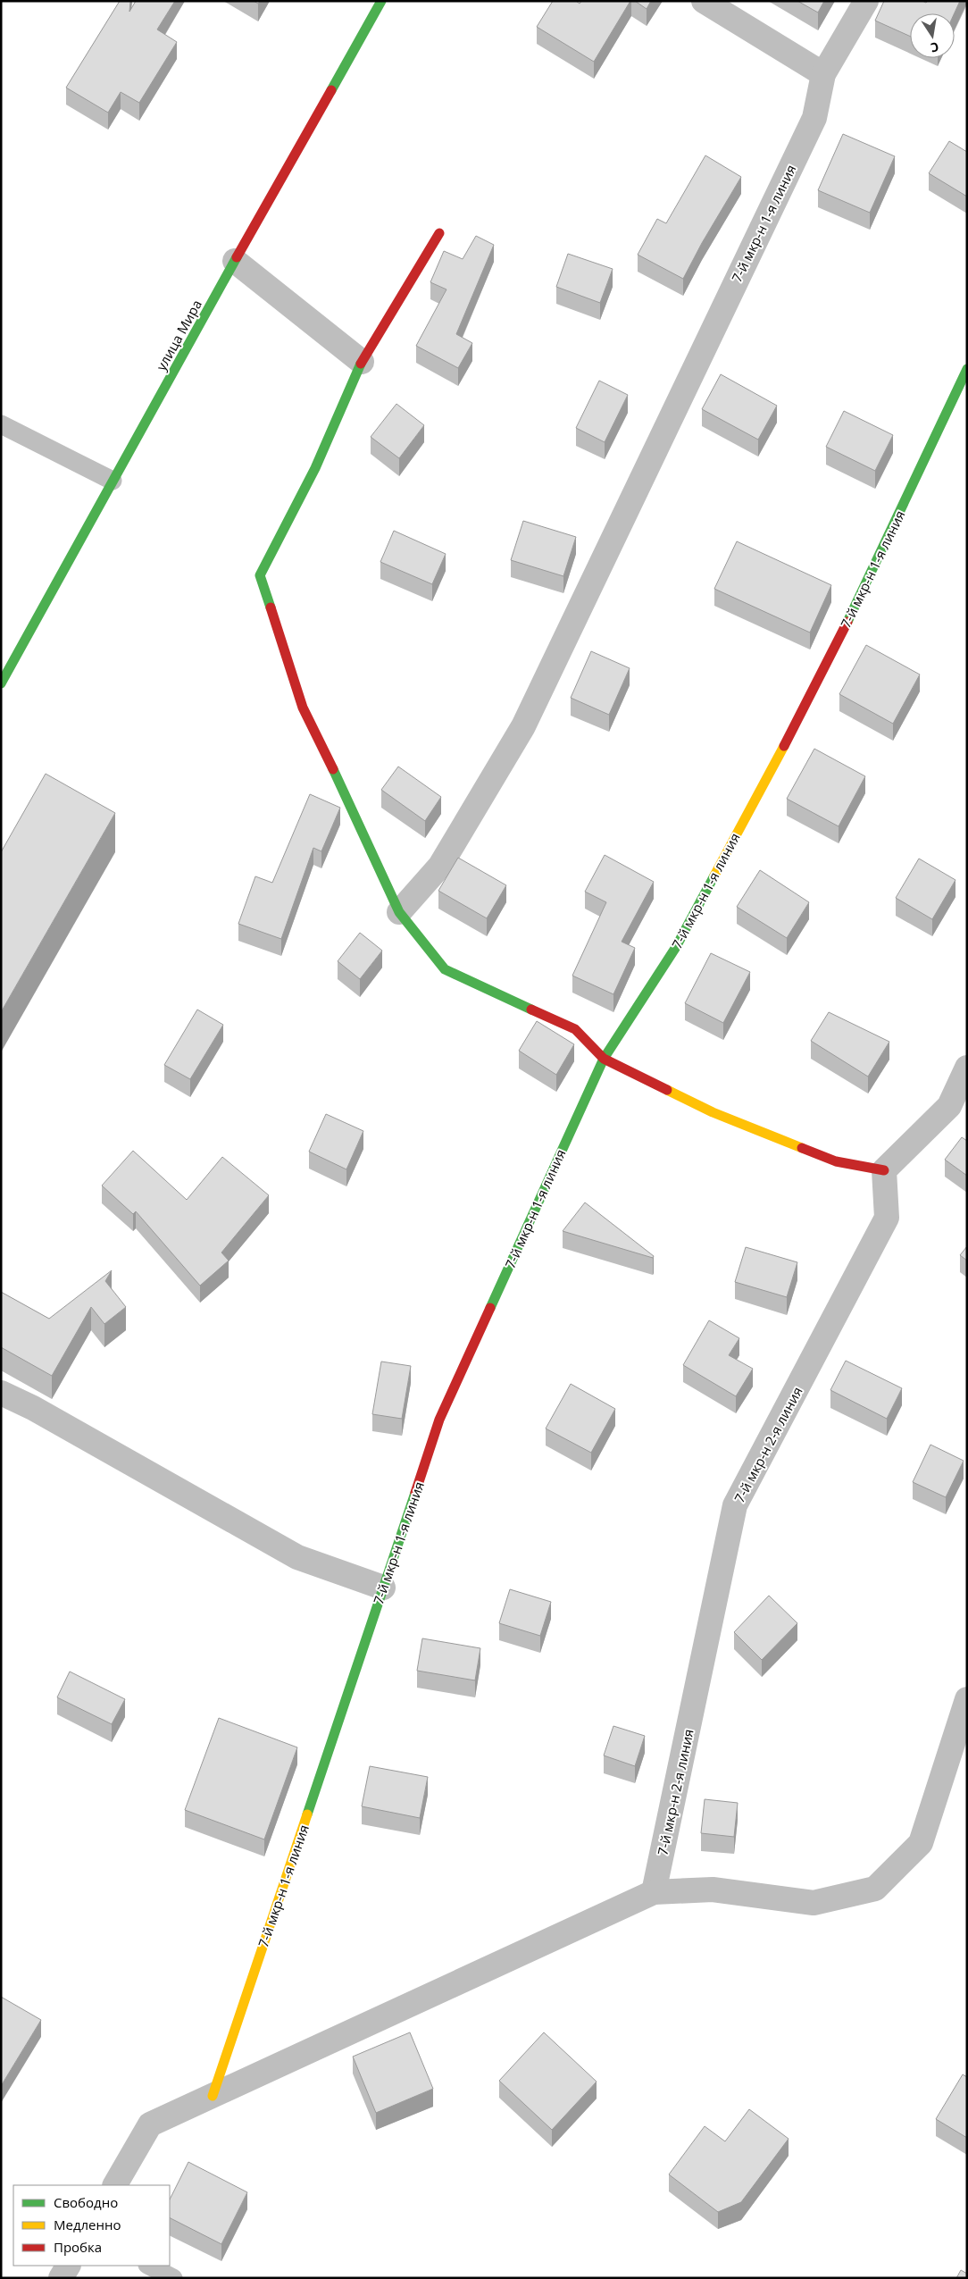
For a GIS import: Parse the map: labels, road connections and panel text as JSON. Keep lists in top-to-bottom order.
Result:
{
  "streets": {
    "street": ["7-й мкр-н 1-я линия", "улица Мира", "7-й мкр-н 2-я линия"]
  },
  "legend": ["Свободно", "Медленно", "Пробка"],
  "north": "bottom"
}
